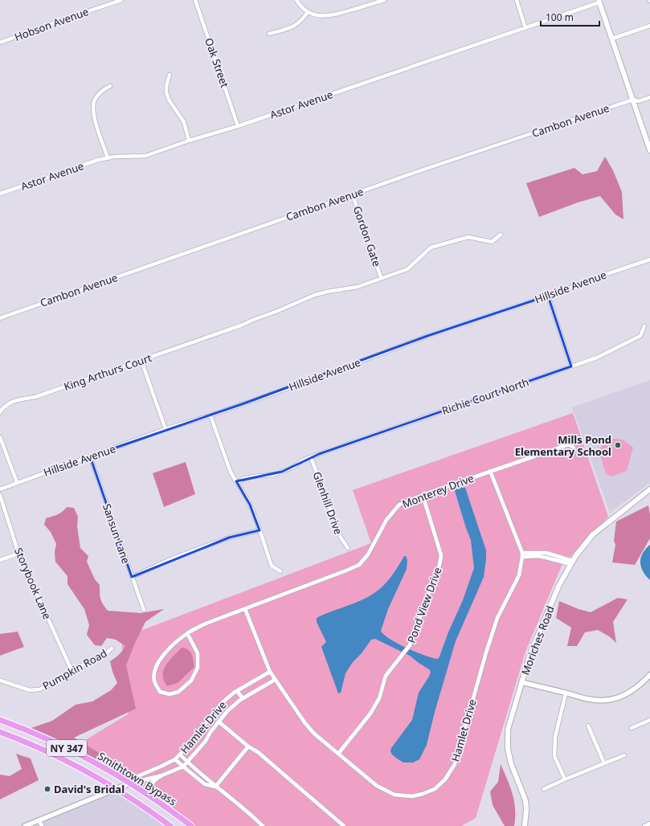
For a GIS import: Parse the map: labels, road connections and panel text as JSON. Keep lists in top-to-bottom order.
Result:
{
  "streets": {
    "highway": ["NY 347", "Smithtown Bypass"],
    "main road": ["Moriches Road"],
    "street": [
      "Hobson Avenue",
      "Oak Street",
      "Astor Avenue",
      "Cambon Avenue",
      "Gordon Gate",
      "Hillside Avenue",
      "King Arthurs Court",
      "Richie Court North",
      "Monterey Drive",
      "Glenhill Drive",
      "Sansun Lane",
      "Storybook Lane",
      "Pond View Drive",
      "Pumpkin Road",
      "Hamlet Drive"
    ]
  },
  "crossings": [
    ["Oak Street", "Astor Avenue"],
    ["Cambon Avenue", "Gordon Gate"],
    ["Gordon Gate", "King Arthurs Court"],
    ["Hillside Avenue", "Sansun Lane"],
    ["Richie Court North", "Glenhill Drive"],
    ["Monterey Drive", "Pond View Drive"],
    ["Monterey Drive", "Hamlet Drive"],
    ["Storybook Lane", "Pumpkin Road"],
    ["Pond View Drive", "Hamlet Drive"],
    ["Hamlet Drive", "Smithtown Bypass"]
  ],
  "places": ["Mills Pond Elementary School", "David's Bridal"],
  "scale_bar": "100 m"
}
